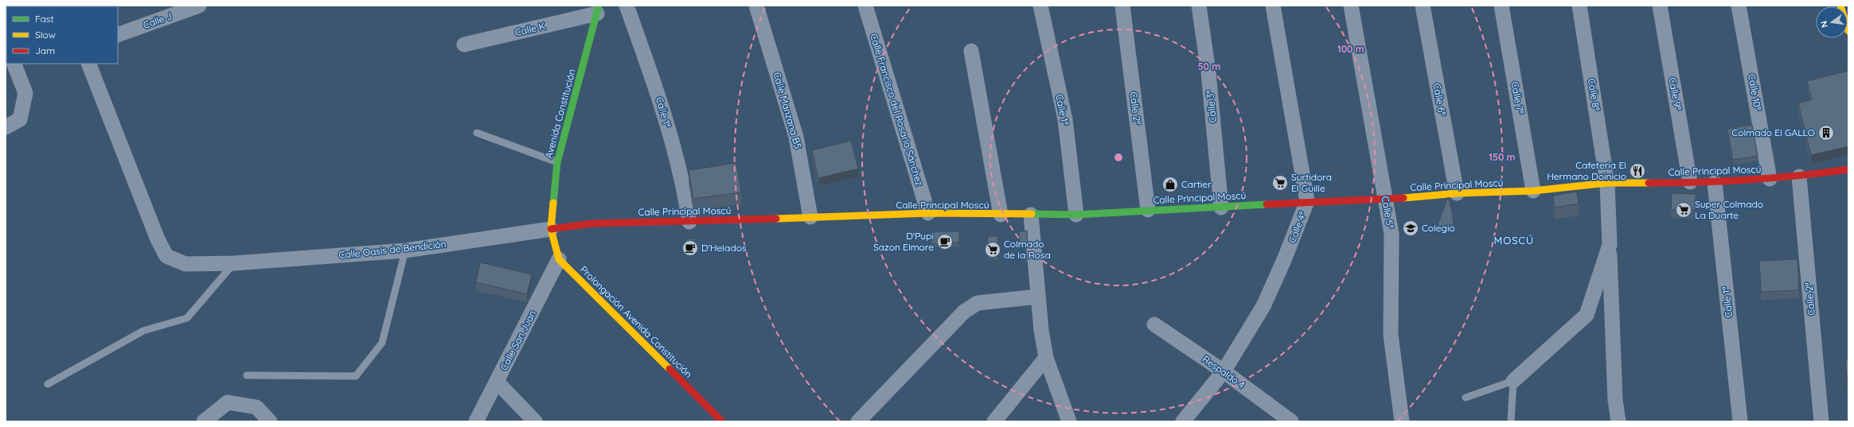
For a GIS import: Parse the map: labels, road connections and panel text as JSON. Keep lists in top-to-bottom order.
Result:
{
  "streets": {
    "street": [
      "Calle J",
      "Calle K",
      "Calle 10ª",
      "Calle 9ª",
      "Calle 8ª",
      "Calle 7ª",
      "Calle 6ª",
      "Calle 3ª",
      "Calle 2ª",
      "Calle Francisco del Rosario Sánchez",
      "Calle 1ª",
      "Calle Manzana B5",
      "Avenida Constitución",
      "Calle Principal Moscú",
      "Calle 5ª",
      "Calle 4ª",
      "Calle Oasis de Bendición",
      "Prolongación Avenida Constitución",
      "Calle San Juan",
      "Respaldo 4"
    ]
  },
  "crossings": [
    ["Calle K", "Avenida Constitución"],
    ["Calle 10ª", "Calle Principal Moscú"],
    ["Calle 9ª", "Calle Principal Moscú"],
    ["Calle 8ª", "Calle Principal Moscú"],
    ["Calle 7ª", "Calle Principal Moscú"],
    ["Calle 6ª", "Calle Principal Moscú"],
    ["Calle 3ª", "Calle Principal Moscú"],
    ["Calle 2ª", "Calle Principal Moscú"],
    ["Calle Francisco del Rosario Sánchez", "Calle Principal Moscú"],
    ["Calle 1ª", "Calle Principal Moscú"],
    ["Calle Manzana B5", "Calle Principal Moscú"],
    ["Avenida Constitución", "Calle Principal Moscú"],
    ["Avenida Constitución", "Calle Oasis de Bendición"],
    ["Calle Principal Moscú", "Calle 5ª"],
    ["Calle Principal Moscú", "Calle 4ª"],
    ["Calle Principal Moscú", "Calle Oasis de Bendición"],
    ["Calle 4ª", "Respaldo 4"],
    ["Prolongación Avenida Constitución", "Calle San Juan"]
  ],
  "districts": ["MOSCÚ"],
  "places": {
    "building": ["Colmado El GALLO"],
    "restaurant": ["Cafeteria El Hermano Doinicio"],
    "supermarket": ["Surtidora El Guille", "Super Colmado La Duarte", "Colmado de la Rosa"],
    "shop": ["Cartier"],
    "school or university": ["Colegio"],
    "cafe": ["D'Pupi Sazon Elmore", "D'Helados"]
  },
  "legend": ["Fast", "Slow", "Jam"],
  "north": "left",
  "rings": ["100 m", "50 m", "150 m"]
}
